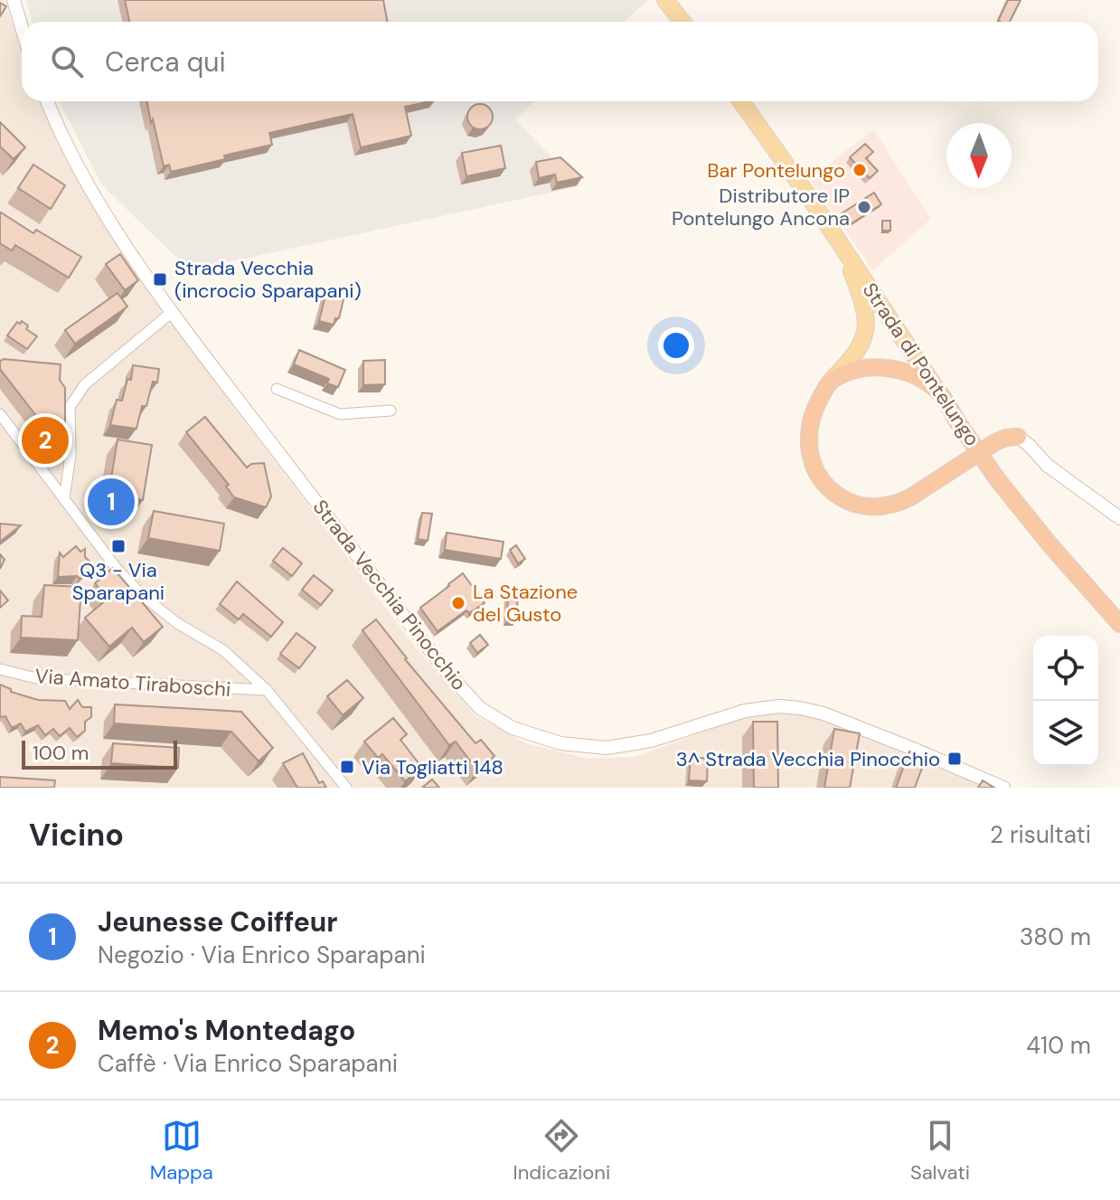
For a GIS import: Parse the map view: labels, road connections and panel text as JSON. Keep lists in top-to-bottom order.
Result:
{
  "streets": {
    "highway": ["Strada di Pontelungo"],
    "street": ["Strada Vecchia Pinocchio", "Via Amato Tiraboschi"]
  },
  "places": {
    "other": ["Bar Pontelungo", "Distributore IP Pontelungo Ancona", "La Stazione del Gusto"],
    "transit": [
      "Strada Vecchia (incrocio Sparapani)",
      "Q3 - Via Sparapani",
      "3^ Strada Vecchia Pinocchio",
      "Via Togliatti 148"
    ]
  },
  "scale_bar": "100 m",
  "north": "bottom",
  "page": {
    "search": "Cerca qui",
    "pins": ["2", "1"],
    "scale": "100 m",
    "heading": ["Vicino", "2 risultati"],
    "list": [
      {
        "mark": "1",
        "name": "Jeunesse Coiffeur",
        "note": "Negozio · Via Enrico Sparapani",
        "value": "380 m"
      },
      {
        "mark": "2",
        "name": "Memo's Montedago",
        "note": "Caffè · Via Enrico Sparapani",
        "value": "410 m"
      }
    ],
    "nav": ["Mappa", "Indicazioni", "Salvati"]
  }
}
